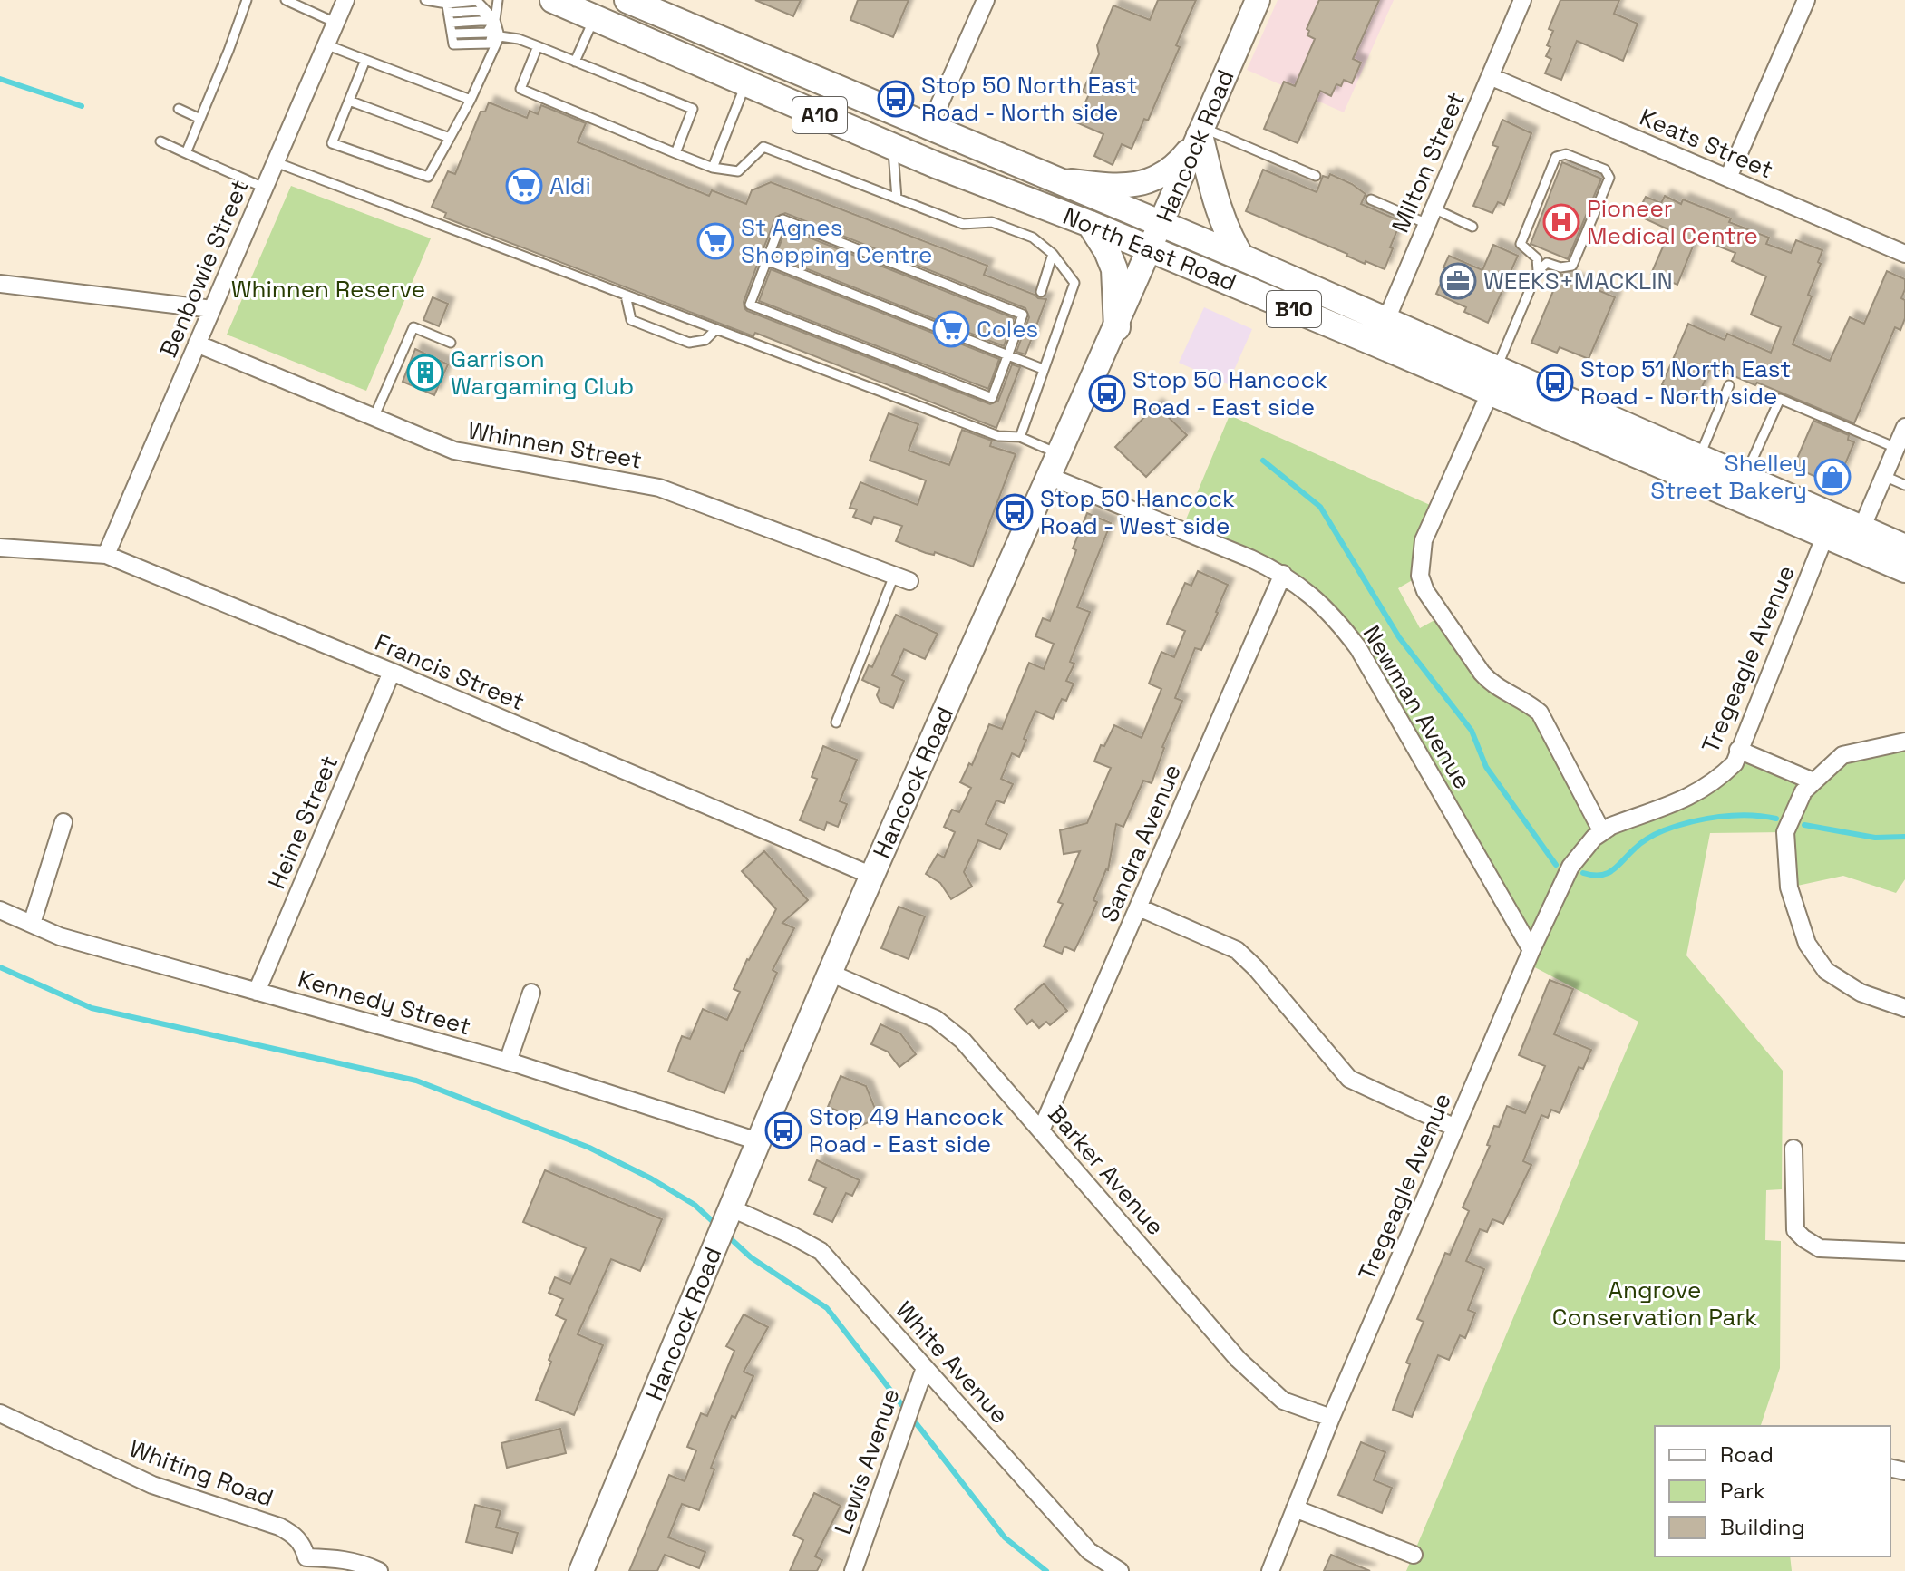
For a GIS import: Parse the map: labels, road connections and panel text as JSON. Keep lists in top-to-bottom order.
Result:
{
  "streets": {
    "main road": [
      "A10",
      "Hancock Road",
      "North East Road",
      "B10"
    ],
    "street": [
      "Keats Street",
      "Milton Street",
      "Benbowie Street",
      "Whinnen Street",
      "Tregeagle Avenue",
      "Francis Street",
      "Newman Avenue",
      "Heine Street",
      "Sandra Avenue",
      "Kennedy Street",
      "Barker Avenue",
      "White Avenue",
      "Lewis Avenue",
      "Whiting Road"
    ]
  },
  "crossings": [
    ["Keats Street", "Milton Street"],
    ["Hancock Road", "North East Road"],
    ["Hancock Road", "Francis Street"],
    ["Hancock Road", "Newman Avenue"],
    ["Hancock Road", "Kennedy Street"],
    ["Hancock Road", "Barker Avenue"],
    ["Hancock Road", "White Avenue"],
    ["Milton Street", "North East Road"],
    ["North East Road", "Tregeagle Avenue"],
    ["Benbowie Street", "Whinnen Street"],
    ["Benbowie Street", "Francis Street"],
    ["Tregeagle Avenue", "Newman Avenue"],
    ["Tregeagle Avenue", "Barker Avenue"],
    ["Francis Street", "Heine Street"],
    ["Newman Avenue", "Sandra Avenue"],
    ["Heine Street", "Kennedy Street"],
    ["Sandra Avenue", "Barker Avenue"],
    ["White Avenue", "Lewis Avenue"]
  ],
  "parks": ["Whinnen Reserve", "Angrove Conservation Park"],
  "places": {
    "bus stop": [
      "Stop 50 North East Road - North side",
      "Stop 51 North East Road - North side",
      "Stop 50 Hancock Road - East side",
      "Stop 50 Hancock Road - West side",
      "Stop 49 Hancock Road - East side"
    ],
    "supermarket": ["Aldi", "St Agnes Shopping Centre", "Coles"],
    "hospital": ["Pioneer Medical Centre"],
    "office": ["WEEKS+MACKLIN"],
    "building": ["Garrison Wargaming Club"],
    "shop": ["Shelley Street Bakery"]
  },
  "legend": ["Road", "Park", "Building"]
}
